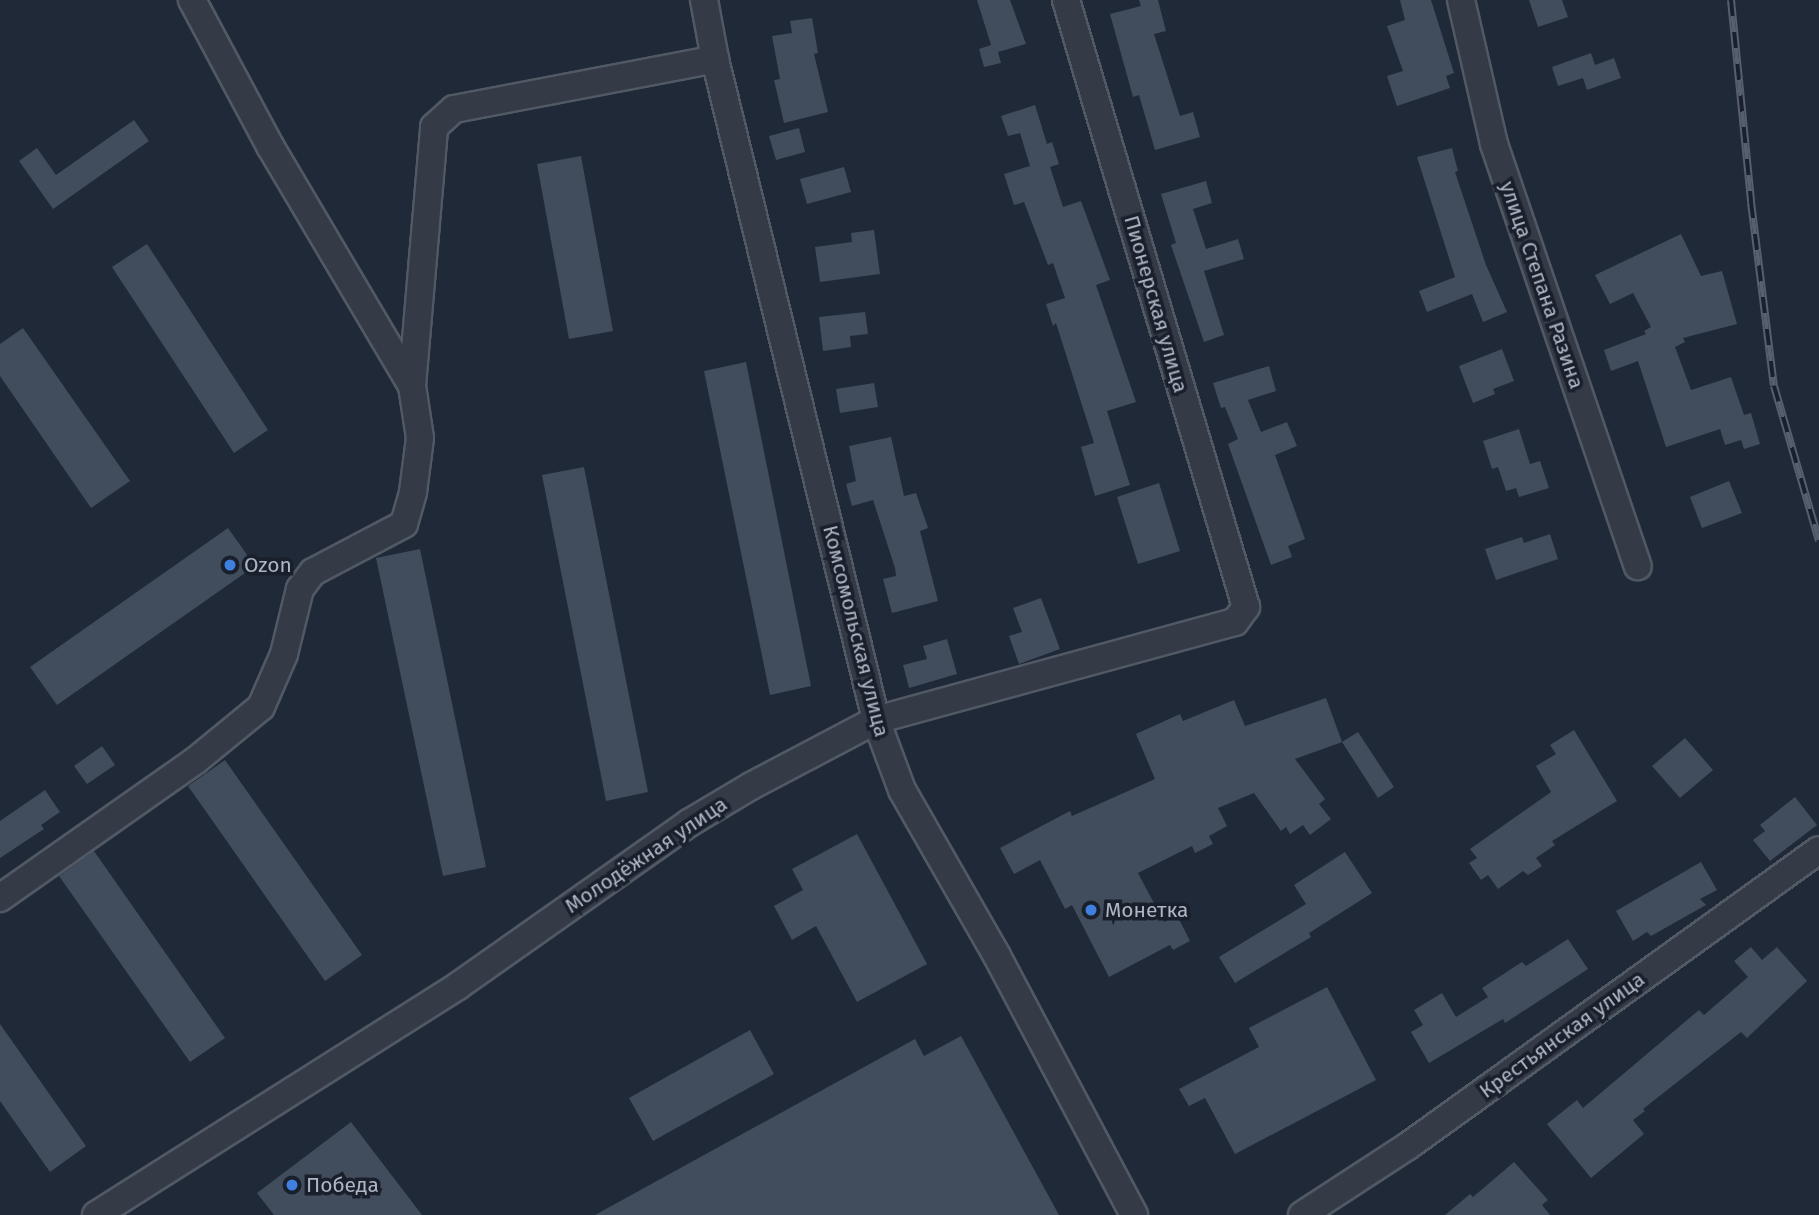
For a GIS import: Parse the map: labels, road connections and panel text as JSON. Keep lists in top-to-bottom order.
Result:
{
  "streets": {
    "street": [
      "улица Степана Разина",
      "Пионерская улица",
      "Комсомольская улица",
      "Молодёжная улица",
      "Крестьянская улица"
    ]
  },
  "crossings": [
    ["Пионерская улица", "Молодёжная улица"],
    ["Комсомольская улица", "Молодёжная улица"]
  ],
  "places": ["Ozon", "Монетка", "Победа"]
}
